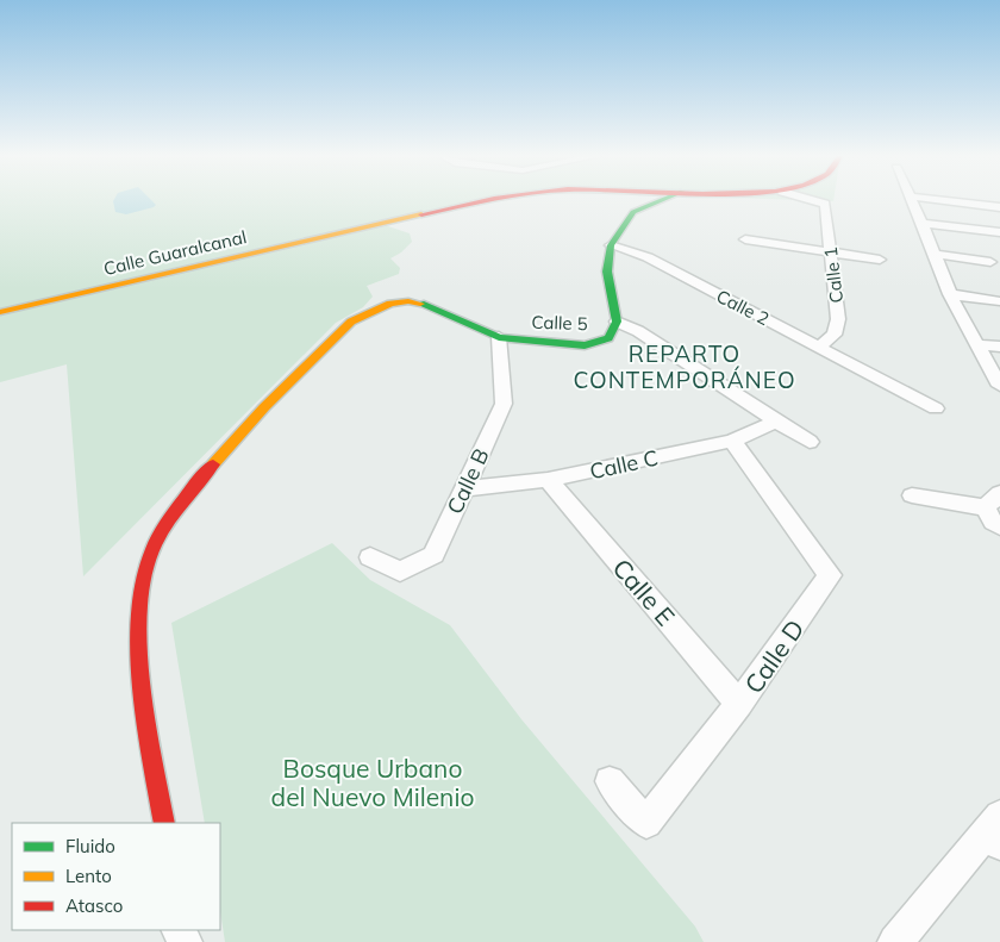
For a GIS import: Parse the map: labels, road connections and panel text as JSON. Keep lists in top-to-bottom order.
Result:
{
  "streets": {
    "street": [
      "Calle Guaralcanal",
      "Calle 1",
      "Calle 2",
      "Calle 5",
      "Calle C",
      "Calle B",
      "Calle E",
      "Calle D"
    ]
  },
  "crossings": [
    ["Calle 1", "Calle 2"],
    ["Calle 2", "Calle 5"],
    ["Calle 5", "Calle B"],
    ["Calle C", "Calle B"],
    ["Calle C", "Calle E"],
    ["Calle C", "Calle D"],
    ["Calle E", "Calle D"]
  ],
  "districts": ["REPARTO CONTEMPORÁNEO"],
  "parks": ["Bosque Urbano del Nuevo Milenio"],
  "legend": ["Fluido", "Lento", "Atasco"]
}
